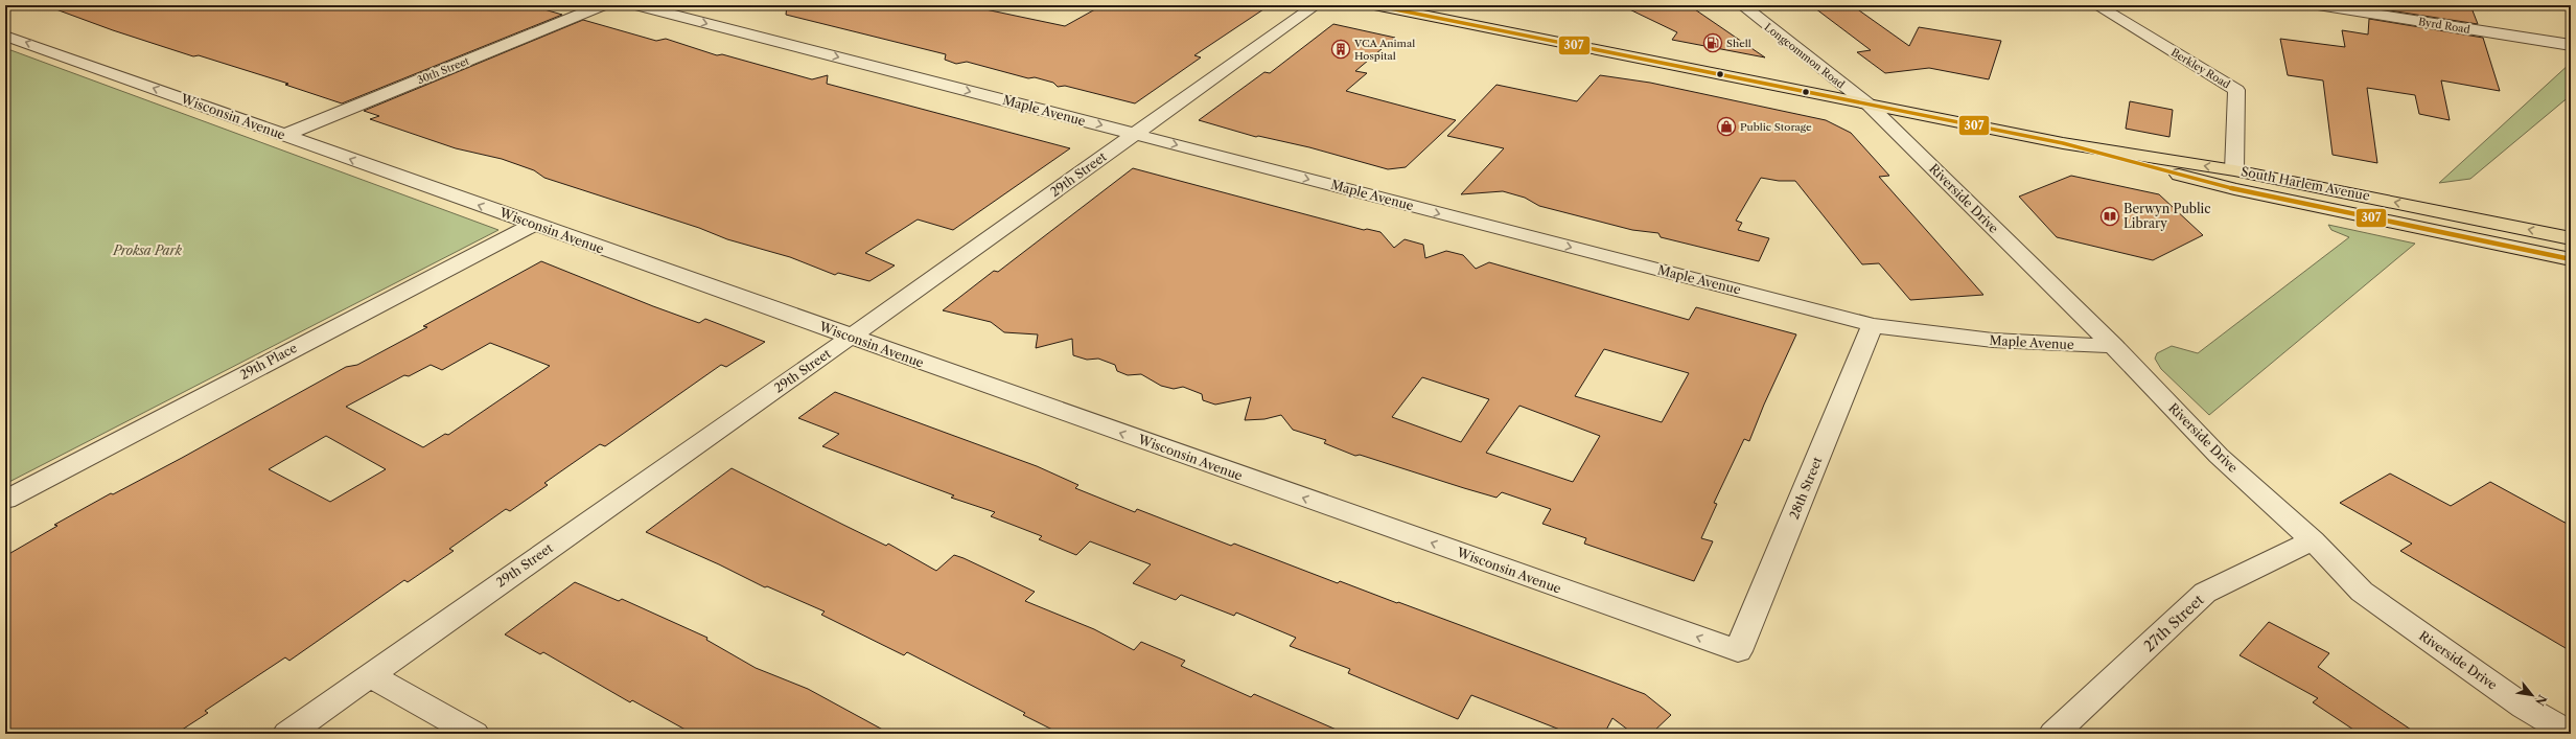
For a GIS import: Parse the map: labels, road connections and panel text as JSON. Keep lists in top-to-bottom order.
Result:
{
  "streets": {
    "main road": ["South Harlem Avenue"],
    "street": [
      "Byrd Road",
      "Longcommon Road",
      "Berkley Road",
      "30th Street",
      "Maple Avenue",
      "Wisconsin Avenue",
      "29th Street",
      "Riverside Drive",
      "29th Place",
      "28th Street",
      "27th Street"
    ]
  },
  "crossings": [
    ["Longcommon Road", "South Harlem Avenue"],
    ["Longcommon Road", "Riverside Drive"],
    ["Berkley Road", "South Harlem Avenue"],
    ["30th Street", "Wisconsin Avenue"],
    ["Maple Avenue", "29th Street"],
    ["Maple Avenue", "Riverside Drive"],
    ["Maple Avenue", "28th Street"],
    ["Wisconsin Avenue", "29th Street"],
    ["Wisconsin Avenue", "29th Place"],
    ["Wisconsin Avenue", "28th Street"],
    ["South Harlem Avenue", "Riverside Drive"],
    ["Riverside Drive", "27th Street"]
  ],
  "one_way": ["Maple Avenue", "Wisconsin Avenue"],
  "parks": ["Proksa Park"],
  "places": {
    "fuel station": ["Shell"],
    "building": ["VCA Animal Hospital"],
    "shop": ["Public Storage"],
    "library": ["Berwyn Public Library"]
  },
  "lines": ["transit line 307"],
  "north": "bottom right"
}
